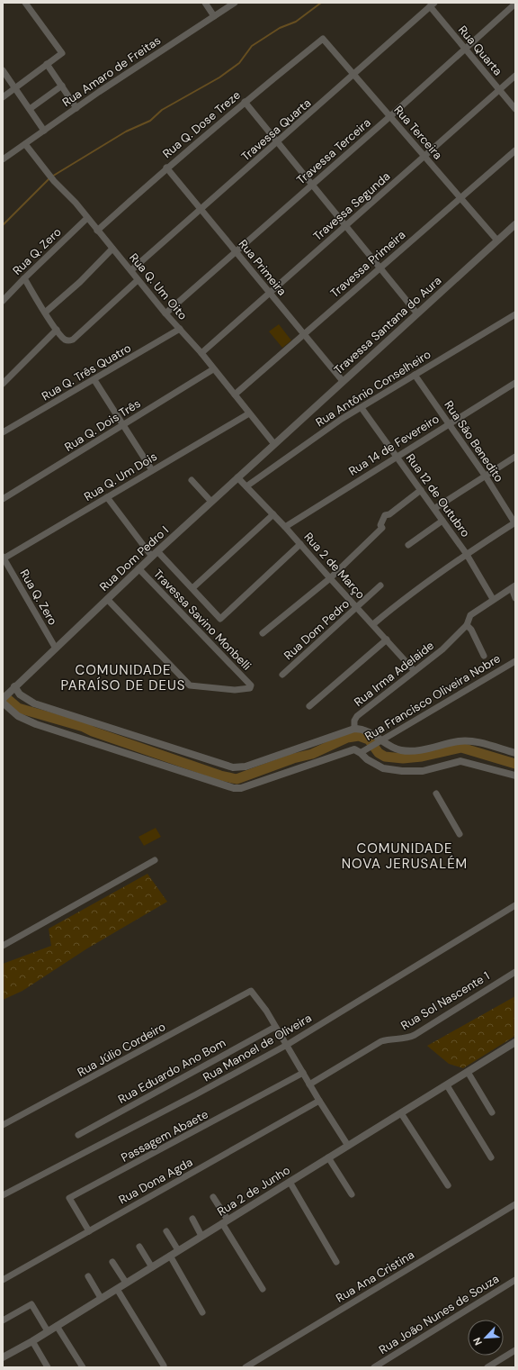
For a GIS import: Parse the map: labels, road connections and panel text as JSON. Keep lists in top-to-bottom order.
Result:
{
  "streets": {
    "street": [
      "Rua Quarta",
      "Rua Amaro de Freitas",
      "Rua Q. Dose Treze",
      "Travessa Quarta",
      "Rua Terceira",
      "Travessa Terceira",
      "Travessa Segunda",
      "Rua Q. Zero",
      "Travessa Primeira",
      "Rua Primeira",
      "Rua Q. Um Oito",
      "Travessa Santana do Aura",
      "Rua Q. Três Quatro",
      "Rua Antônio Conselheiro",
      "Rua Q. Dois Três",
      "Rua São Benedito",
      "Rua 14 de Fevereiro",
      "Rua Q. Um Dois",
      "Rua 12 de Outubro",
      "Rua Dom Pedro I",
      "Rua 2 de Março",
      "Travessa Savino Monbelli",
      "Rua Dom Pedro",
      "Rua Irma Adelaide",
      "Rua Francisco Oliveira Nobre",
      "Rua Sol Nascente 1",
      "Rua Manoel de Oliveira",
      "Rua Júlio Cordeiro",
      "Rua Eduardo Ano Bom",
      "Passagem Abaete",
      "Rua Dona Agda",
      "Rua 2 de Junho",
      "Rua Ana Cristina",
      "Rua João Nunes de Souza"
    ]
  },
  "crossings": [
    ["Rua Quarta", "Travessa Quarta"],
    ["Rua Quarta", "Travessa Terceira"],
    ["Rua Quarta", "Travessa Segunda"],
    ["Rua Amaro de Freitas", "Rua Q. Um Oito"],
    ["Rua Q. Dose Treze", "Rua Terceira"],
    ["Rua Q. Dose Treze", "Rua Primeira"],
    ["Rua Q. Dose Treze", "Rua Q. Um Oito"],
    ["Travessa Quarta", "Rua Terceira"],
    ["Travessa Quarta", "Rua Primeira"],
    ["Travessa Quarta", "Rua Q. Um Oito"],
    ["Rua Terceira", "Travessa Terceira"],
    ["Rua Terceira", "Travessa Segunda"],
    ["Rua Terceira", "Travessa Primeira"],
    ["Rua Terceira", "Travessa Santana do Aura"],
    ["Travessa Terceira", "Rua Primeira"],
    ["Travessa Terceira", "Rua Q. Um Oito"],
    ["Travessa Segunda", "Rua Primeira"],
    ["Travessa Segunda", "Rua Q. Um Oito"],
    ["Rua Q. Zero", "Rua Q. Um Oito"],
    ["Rua Q. Zero", "Rua Q. Um Dois"],
    ["Rua Q. Zero", "Rua Dom Pedro I"],
    ["Travessa Primeira", "Rua Primeira"],
    ["Travessa Primeira", "Rua Q. Um Oito"],
    ["Rua Primeira", "Travessa Santana do Aura"],
    ["Rua Q. Um Oito", "Travessa Santana do Aura"],
    ["Rua Q. Um Oito", "Rua Q. Três Quatro"],
    ["Rua Q. Um Oito", "Rua Q. Dois Três"],
    ["Rua Q. Um Oito", "Rua Q. Um Dois"],
    ["Rua Q. Um Oito", "Rua Dom Pedro I"],
    ["Travessa Santana do Aura", "Rua Dom Pedro I"],
    ["Rua Antônio Conselheiro", "Rua São Benedito"],
    ["Rua Antônio Conselheiro", "Rua 12 de Outubro"],
    ["Rua Antônio Conselheiro", "Rua 2 de Março"],
    ["Rua São Benedito", "Rua 14 de Fevereiro"],
    ["Rua 14 de Fevereiro", "Rua 12 de Outubro"],
    ["Rua 14 de Fevereiro", "Rua 2 de Março"],
    ["Rua 12 de Outubro", "Rua Irma Adelaide"],
    ["Rua Dom Pedro I", "Rua 2 de Março"],
    ["Rua Dom Pedro I", "Travessa Savino Monbelli"],
    ["Rua 2 de Março", "Rua Dom Pedro"],
    ["Rua 2 de Março", "Rua Irma Adelaide"],
    ["Rua Júlio Cordeiro", "Rua Eduardo Ano Bom"],
    ["Passagem Abaete", "Rua Dona Agda"]
  ],
  "districts": ["COMUNIDADE PARAÍSO DE DEUS", "COMUNIDADE NOVA JERUSALÉM"],
  "north": "bottom left"
}
